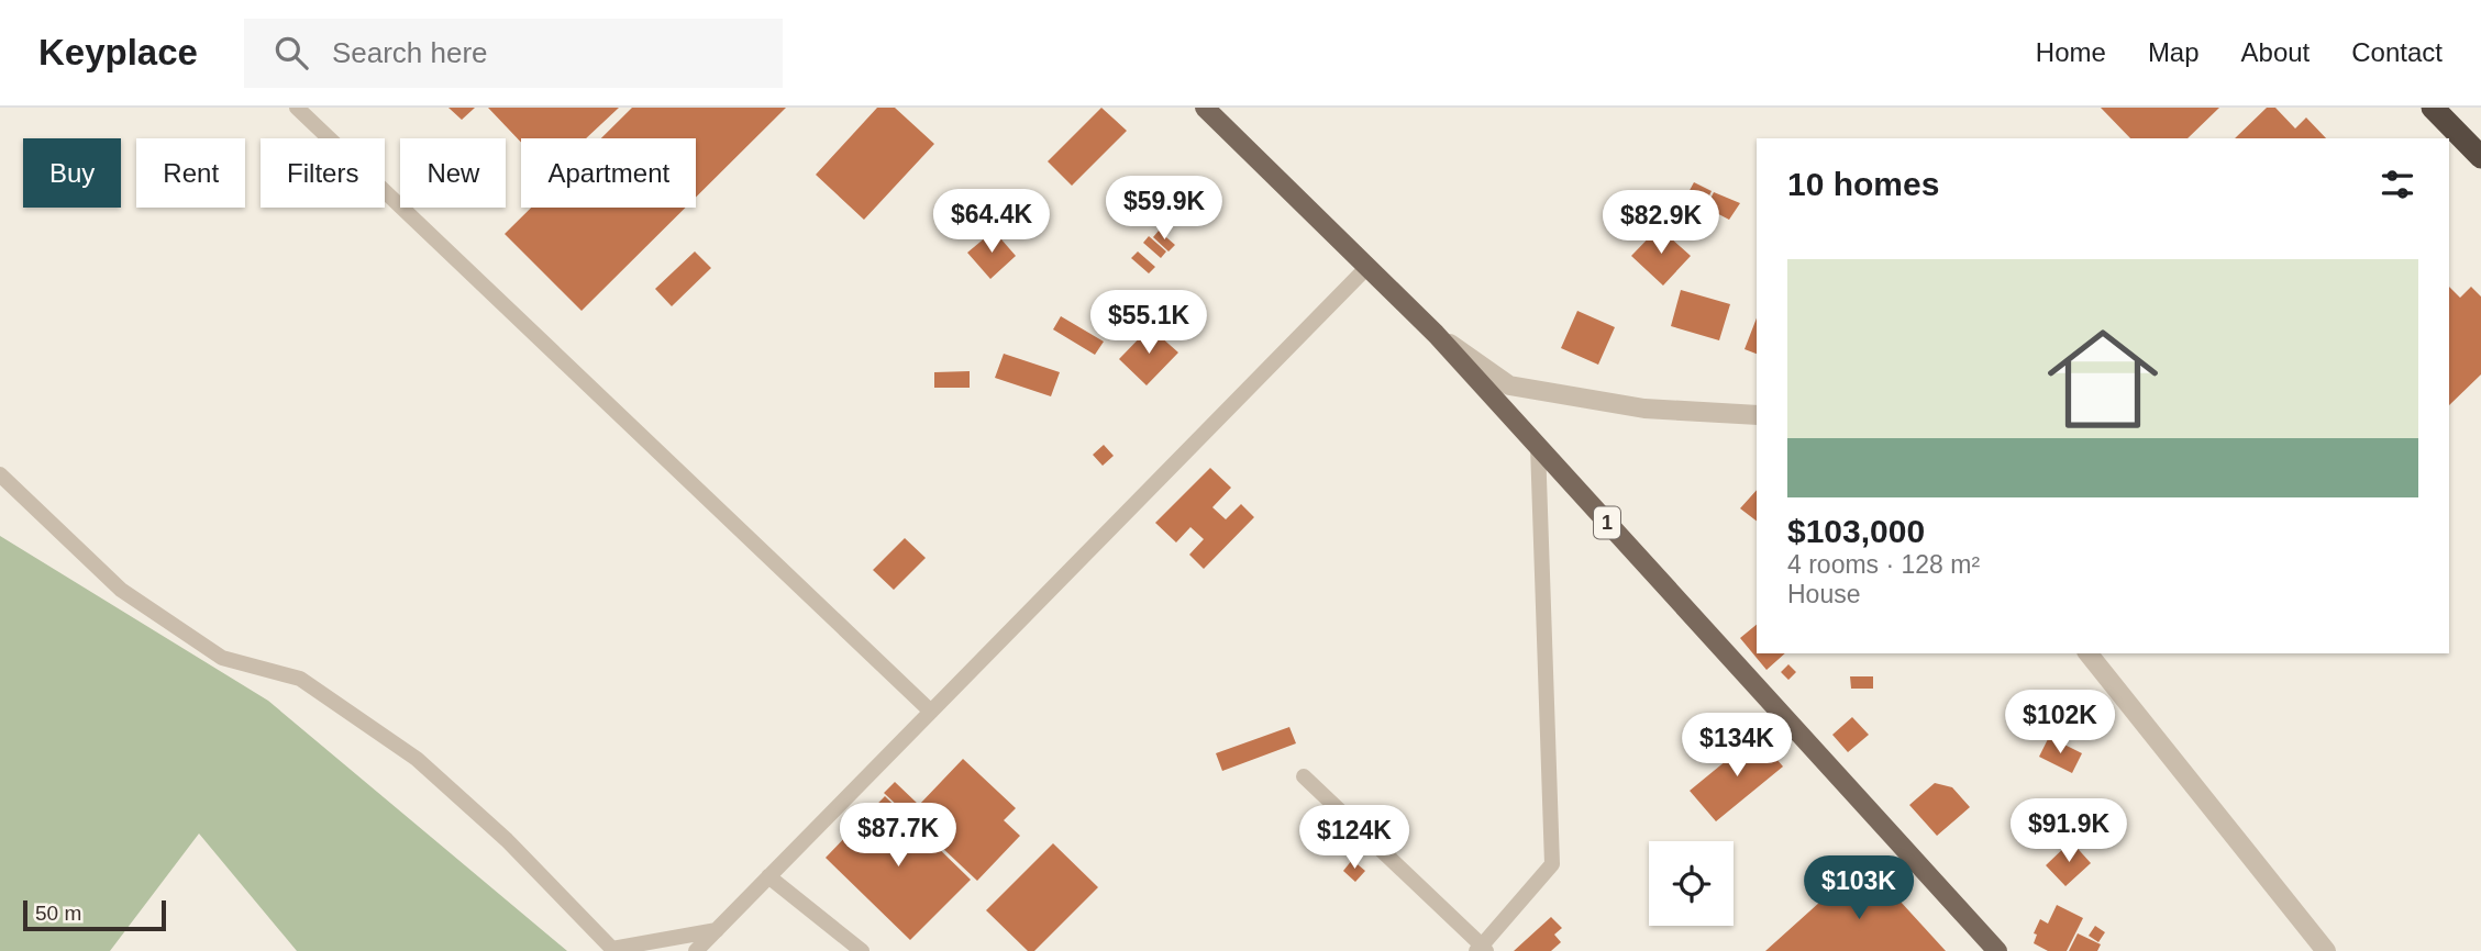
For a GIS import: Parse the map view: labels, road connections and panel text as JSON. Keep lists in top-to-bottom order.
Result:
{
  "streets": {
    "main road": ["1"]
  },
  "scale_bar": "50 m",
  "page": {
    "header": "Keyplace",
    "search": "Search here",
    "nav": [
      "Home",
      "Map",
      "About",
      "Contact"
    ],
    "chip": [
      "Buy",
      "Rent",
      "Filters",
      "New",
      "Apartment"
    ],
    "heading": "10 homes",
    "price": [
      "$59.9K",
      "$64.4K",
      "$82.9K",
      "$55.1K",
      "$102K",
      "$134K",
      "$91.9K",
      "$87.7K",
      "$124K",
      "$103K"
    ],
    "list": [
      {
        "name": "$103,000",
        "note": "4 rooms · 128 m² · House"
      }
    ],
    "scale": "50 m"
  }
}
